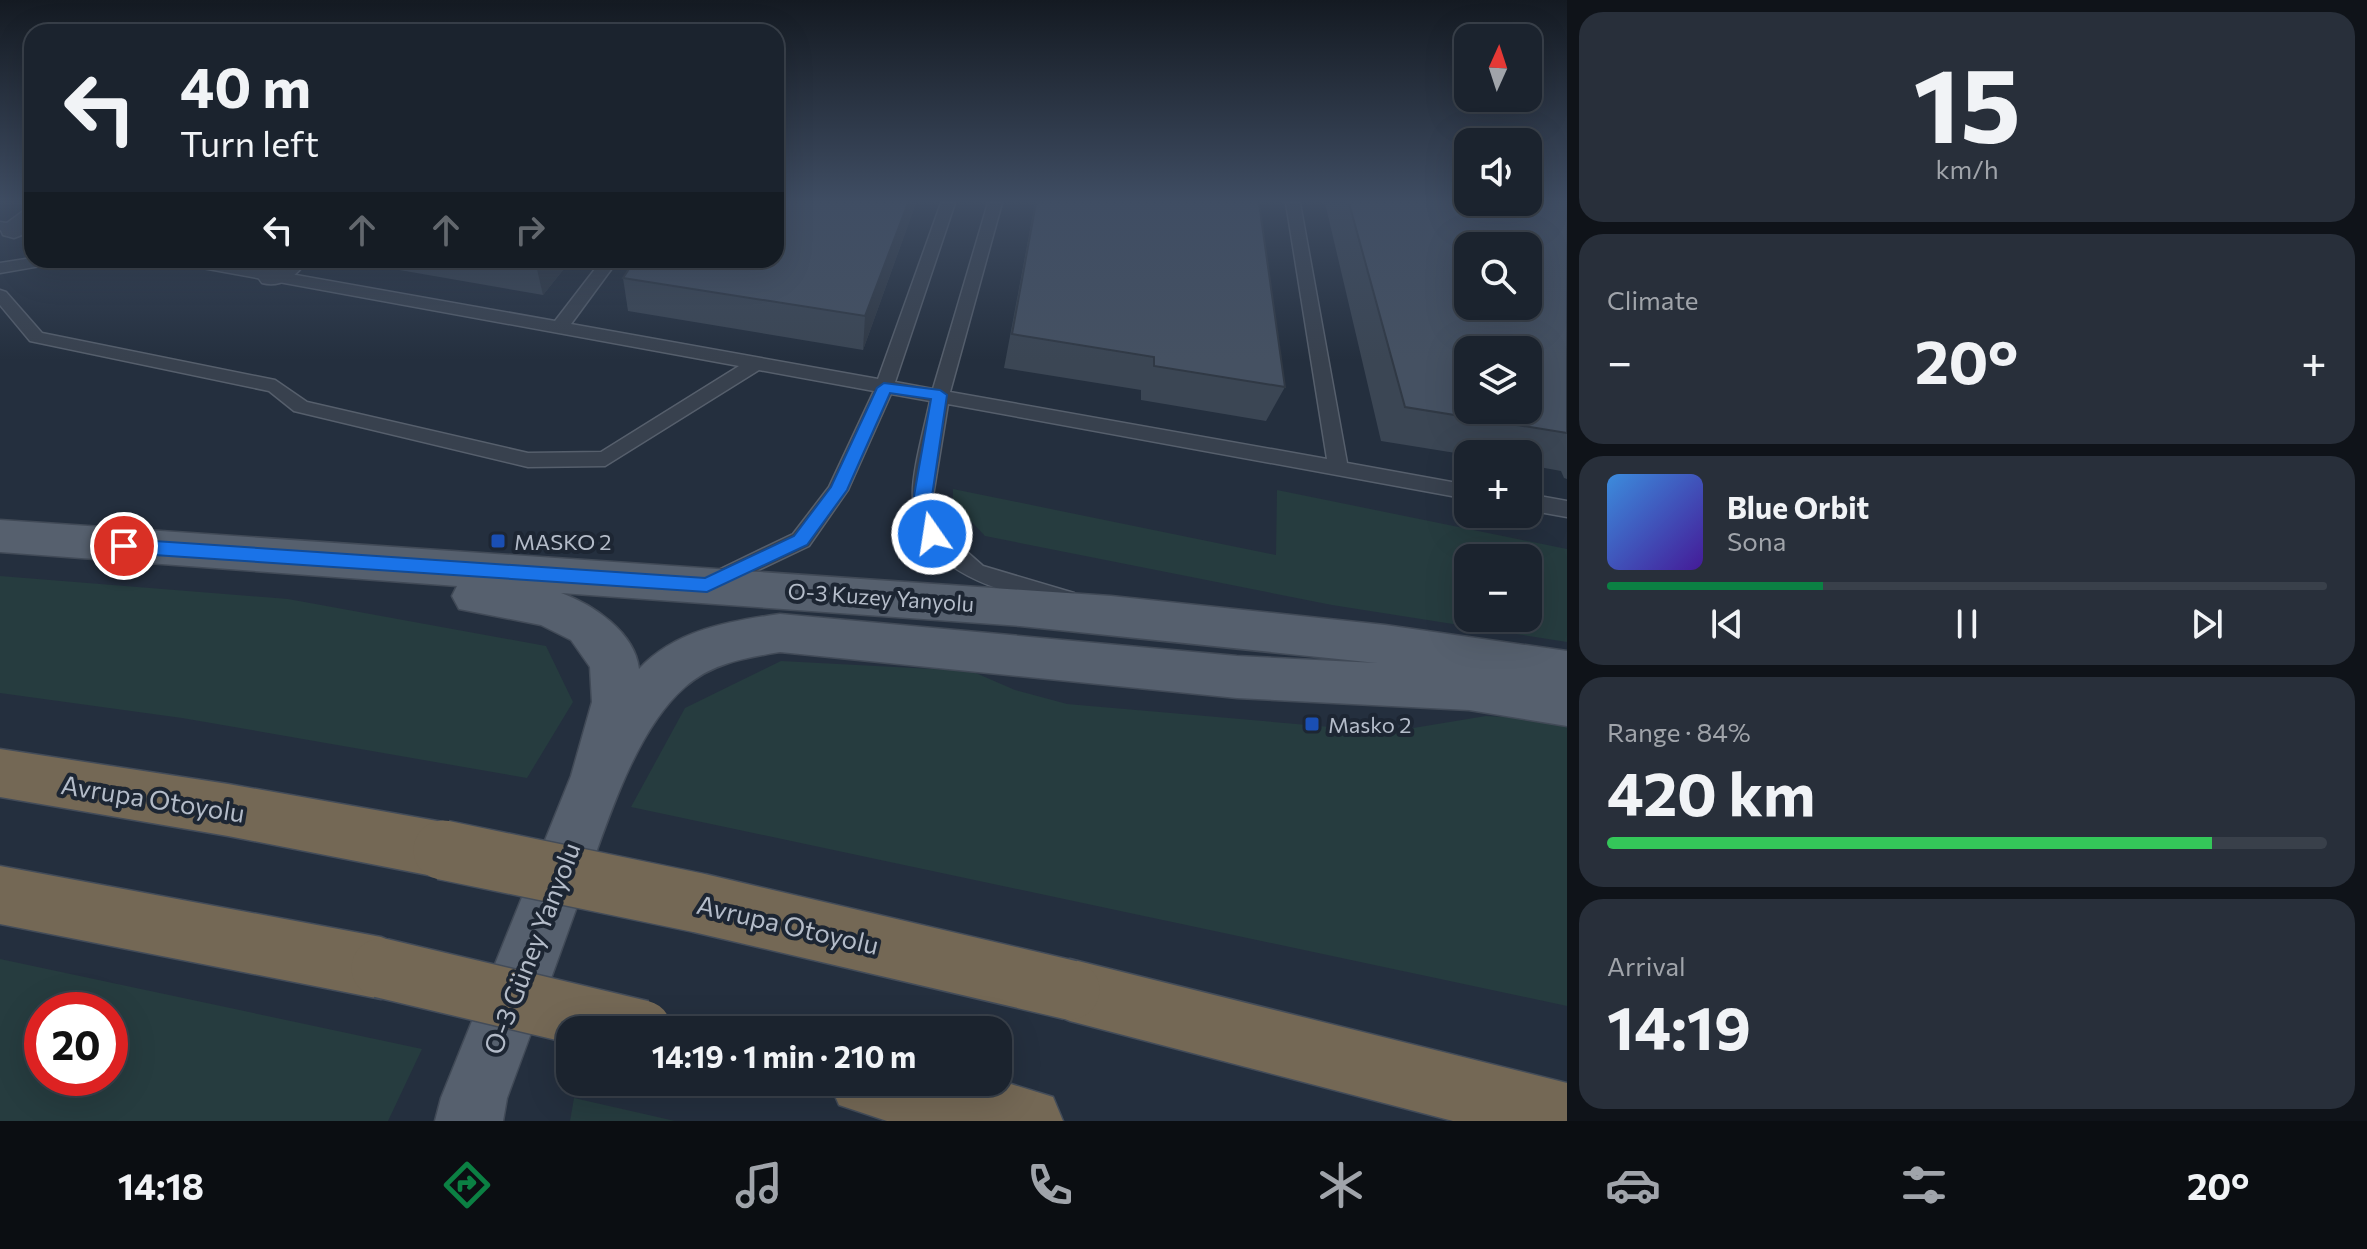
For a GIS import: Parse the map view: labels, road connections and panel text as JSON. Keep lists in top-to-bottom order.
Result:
{
  "streets": {
    "highway": ["Avrupa Otoyolu"],
    "main road": ["O-3 Kuzey Yanyolu", "O-3 Güney Yanyolu"]
  },
  "crossings": [
    ["O-3 Kuzey Yanyolu", "O-3 Güney Yanyolu"]
  ],
  "places": {
    "transit": ["MASKO 2", "Masko 2"]
  },
  "north": "top",
  "page": {
    "tile": [
      ["15", "km/h"],
      "Climate",
      ["Range · 84%", "420 km"],
      ["Arrival", "14:19"]
    ],
    "map_buttons": ["+", "−"],
    "turn": ["40 m", "Turn left"],
    "heat": ["−", "20°", "+"],
    "song": ["Blue Orbit", "Sona"],
    "limit": "20",
    "trip": "14:19 · 1 min · 210 m",
    "tabs": ["14:18", "20°"]
  }
}
